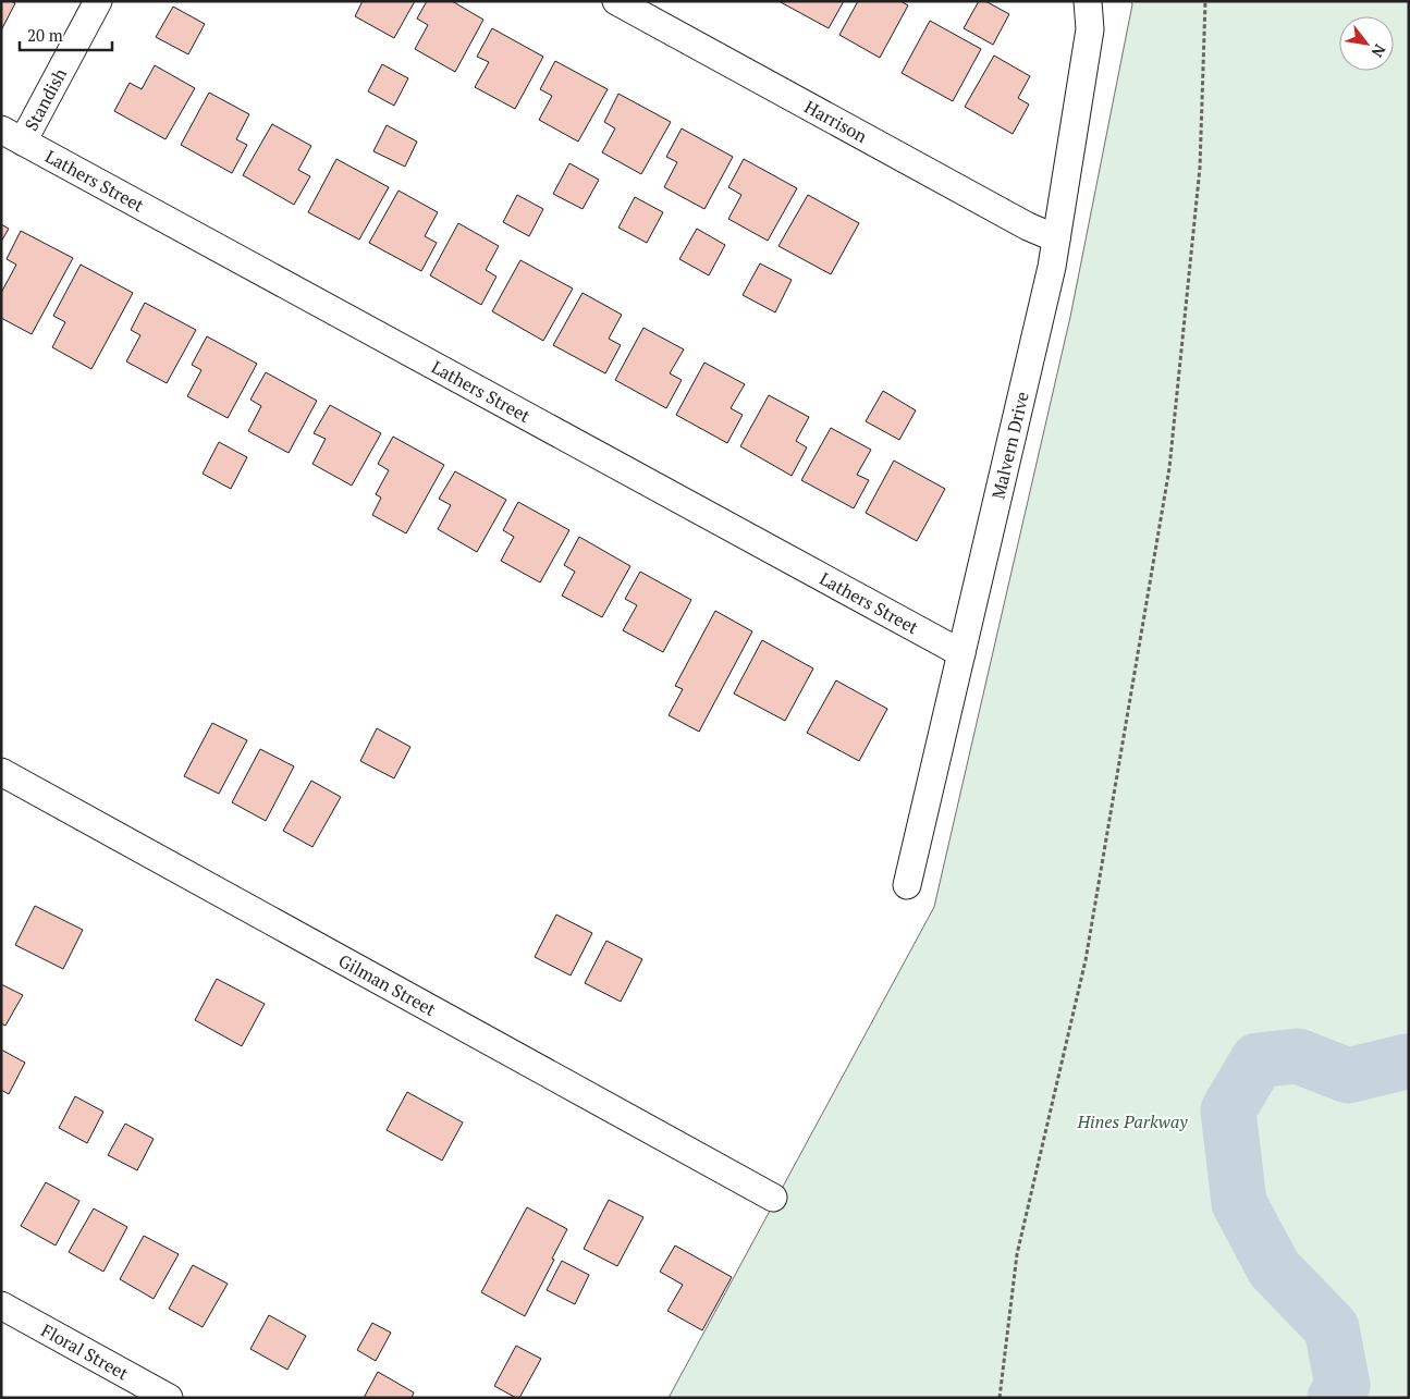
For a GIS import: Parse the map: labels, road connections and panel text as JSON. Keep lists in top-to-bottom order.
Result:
{
  "streets": {
    "street": [
      "Standish",
      "Harrison",
      "Lathers Street",
      "Malvern Drive",
      "Gilman Street",
      "Floral Street"
    ]
  },
  "crossings": [
    ["Standish", "Lathers Street"],
    ["Harrison", "Malvern Drive"],
    ["Lathers Street", "Malvern Drive"]
  ],
  "parks": ["Hines Parkway"],
  "scale_bar": "20 m",
  "north": "bottom right"
}
